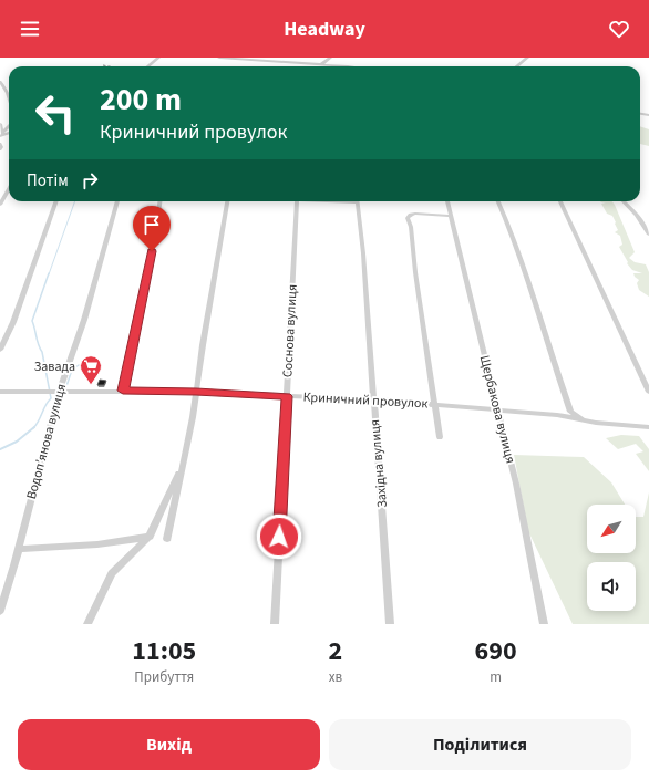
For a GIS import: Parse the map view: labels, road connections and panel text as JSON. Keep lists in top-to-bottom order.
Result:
{
  "streets": {
    "street": [
      "Соснова вулиця",
      "Криничний провулок",
      "Щербакова вулиця",
      "Водоп’янова вулиця",
      "Західна вулиця"
    ]
  },
  "crossings": [
    ["Соснова вулиця", "Криничний провулок"],
    ["Криничний провулок", "Щербакова вулиця"],
    ["Криничний провулок", "Водоп’янова вулиця"],
    ["Криничний провулок", "Західна вулиця"]
  ],
  "places": {
    "supermarket": ["Завада"]
  },
  "north": "bottom left",
  "page": {
    "header": "Headway",
    "turn": ["200 m", "Криничний провулок"],
    "then": "Потім",
    "eta": [
      "11:05",
      "Прибуття",
      "2",
      "хв",
      "690",
      "m"
    ],
    "buttons": ["Вихід", "Поділитися"]
  }
}
